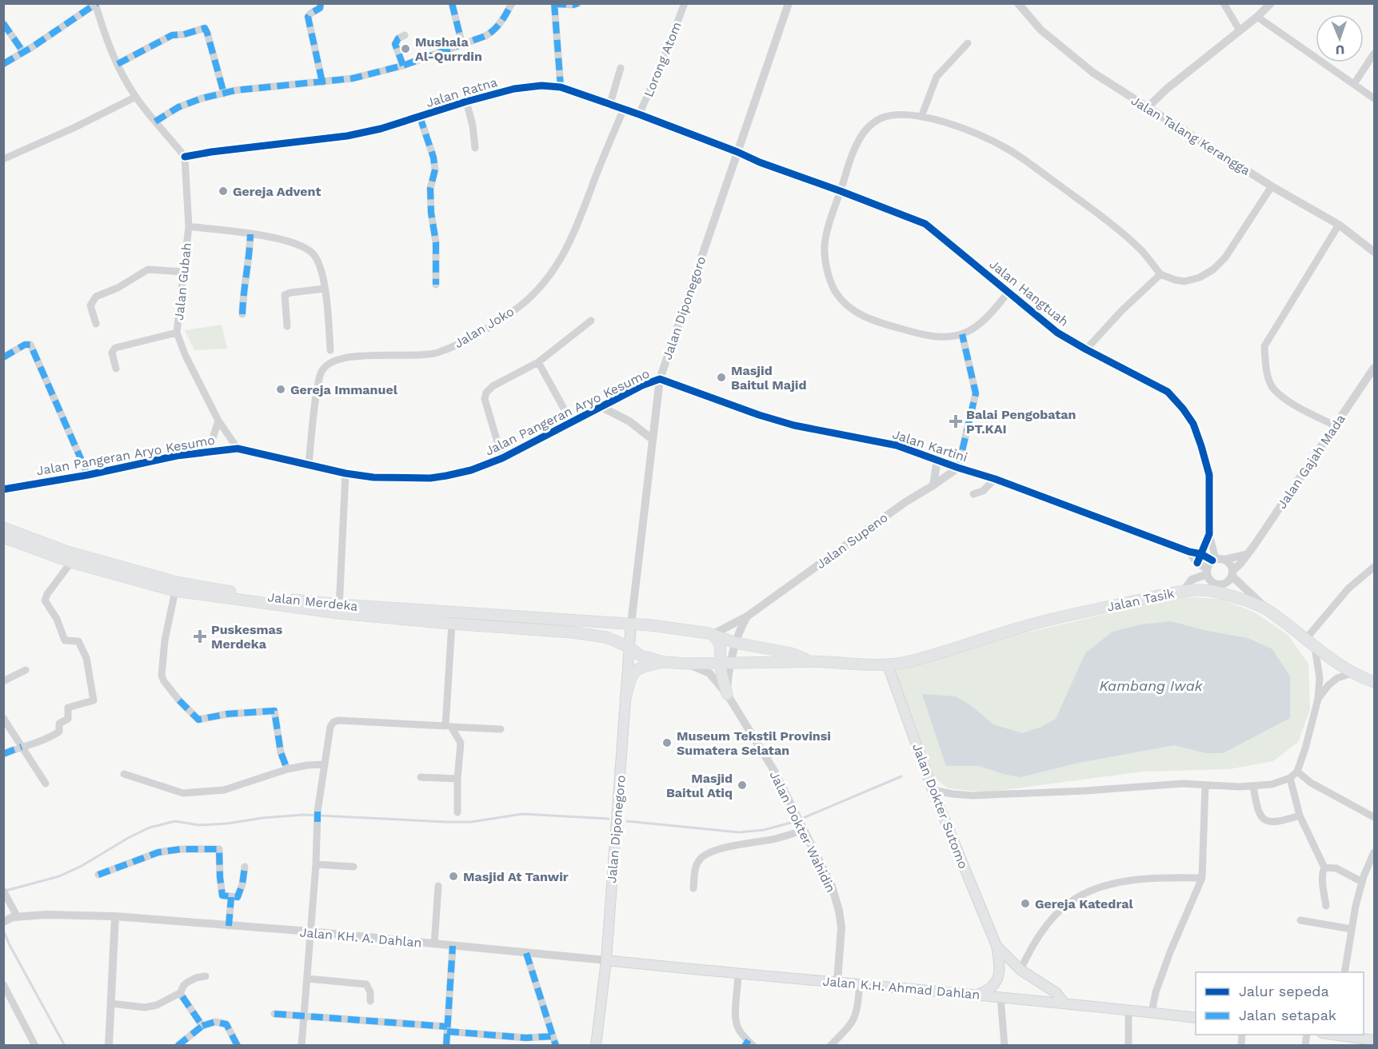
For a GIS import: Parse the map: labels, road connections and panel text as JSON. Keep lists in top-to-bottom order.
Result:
{
  "streets": {
    "main road": [
      "Jalan Diponegoro",
      "Jalan Tasik",
      "Jalan Merdeka",
      "Jalan Dokter Sutomo",
      "Jalan K.H. Ahmad Dahlan"
    ],
    "street": [
      "Lorong Atom",
      "Jalan Ratna",
      "Jalan Talang Kerangga",
      "Jalan Gubah",
      "Jalan Hangtuah",
      "Jalan Joko",
      "Jalan Pangeran Aryo Kesumo",
      "Jalan Kartini",
      "Jalan Gajah Mada",
      "Jalan Supeno",
      "Jalan Dokter Wahidin",
      "Jalan KH. A. Dahlan"
    ]
  },
  "crossings": [
    ["Lorong Atom", "Jalan Ratna"],
    ["Jalan Ratna", "Jalan Gubah"],
    ["Jalan Ratna", "Jalan Hangtuah"],
    ["Jalan Ratna", "Jalan Diponegoro"],
    ["Jalan Ratna", "Jalan Joko"],
    ["Jalan Gubah", "Jalan Pangeran Aryo Kesumo"],
    ["Jalan Hangtuah", "Jalan Diponegoro"],
    ["Jalan Diponegoro", "Jalan Pangeran Aryo Kesumo"],
    ["Jalan Diponegoro", "Jalan Kartini"],
    ["Jalan Diponegoro", "Jalan Merdeka"],
    ["Jalan Diponegoro", "Jalan KH. A. Dahlan"],
    ["Jalan Diponegoro", "Jalan K.H. Ahmad Dahlan"],
    ["Jalan Joko", "Jalan Pangeran Aryo Kesumo"],
    ["Jalan Pangeran Aryo Kesumo", "Jalan Kartini"],
    ["Jalan Kartini", "Jalan Gajah Mada"],
    ["Jalan Kartini", "Jalan Supeno"],
    ["Jalan Supeno", "Jalan Merdeka"],
    ["Jalan Tasik", "Jalan Merdeka"],
    ["Jalan Tasik", "Jalan Dokter Sutomo"],
    ["Jalan Dokter Wahidin", "Jalan K.H. Ahmad Dahlan"],
    ["Jalan KH. A. Dahlan", "Jalan K.H. Ahmad Dahlan"]
  ],
  "water": ["Kambang Iwak"],
  "places": {
    "other": [
      "Mushala Al-Qurrdin",
      "Gereja Advent",
      "Masjid Baitul Majid",
      "Gereja Immanuel",
      "Museum Tekstil Provinsi Sumatera Selatan",
      "Masjid Baitul Atiq",
      "Masjid At Tanwir",
      "Gereja Katedral"
    ],
    "health": ["Balai Pengobatan PT.KAI", "Puskesmas Merdeka"]
  },
  "legend": ["Jalur sepeda", "Jalan setapak"],
  "north": "bottom"
}
